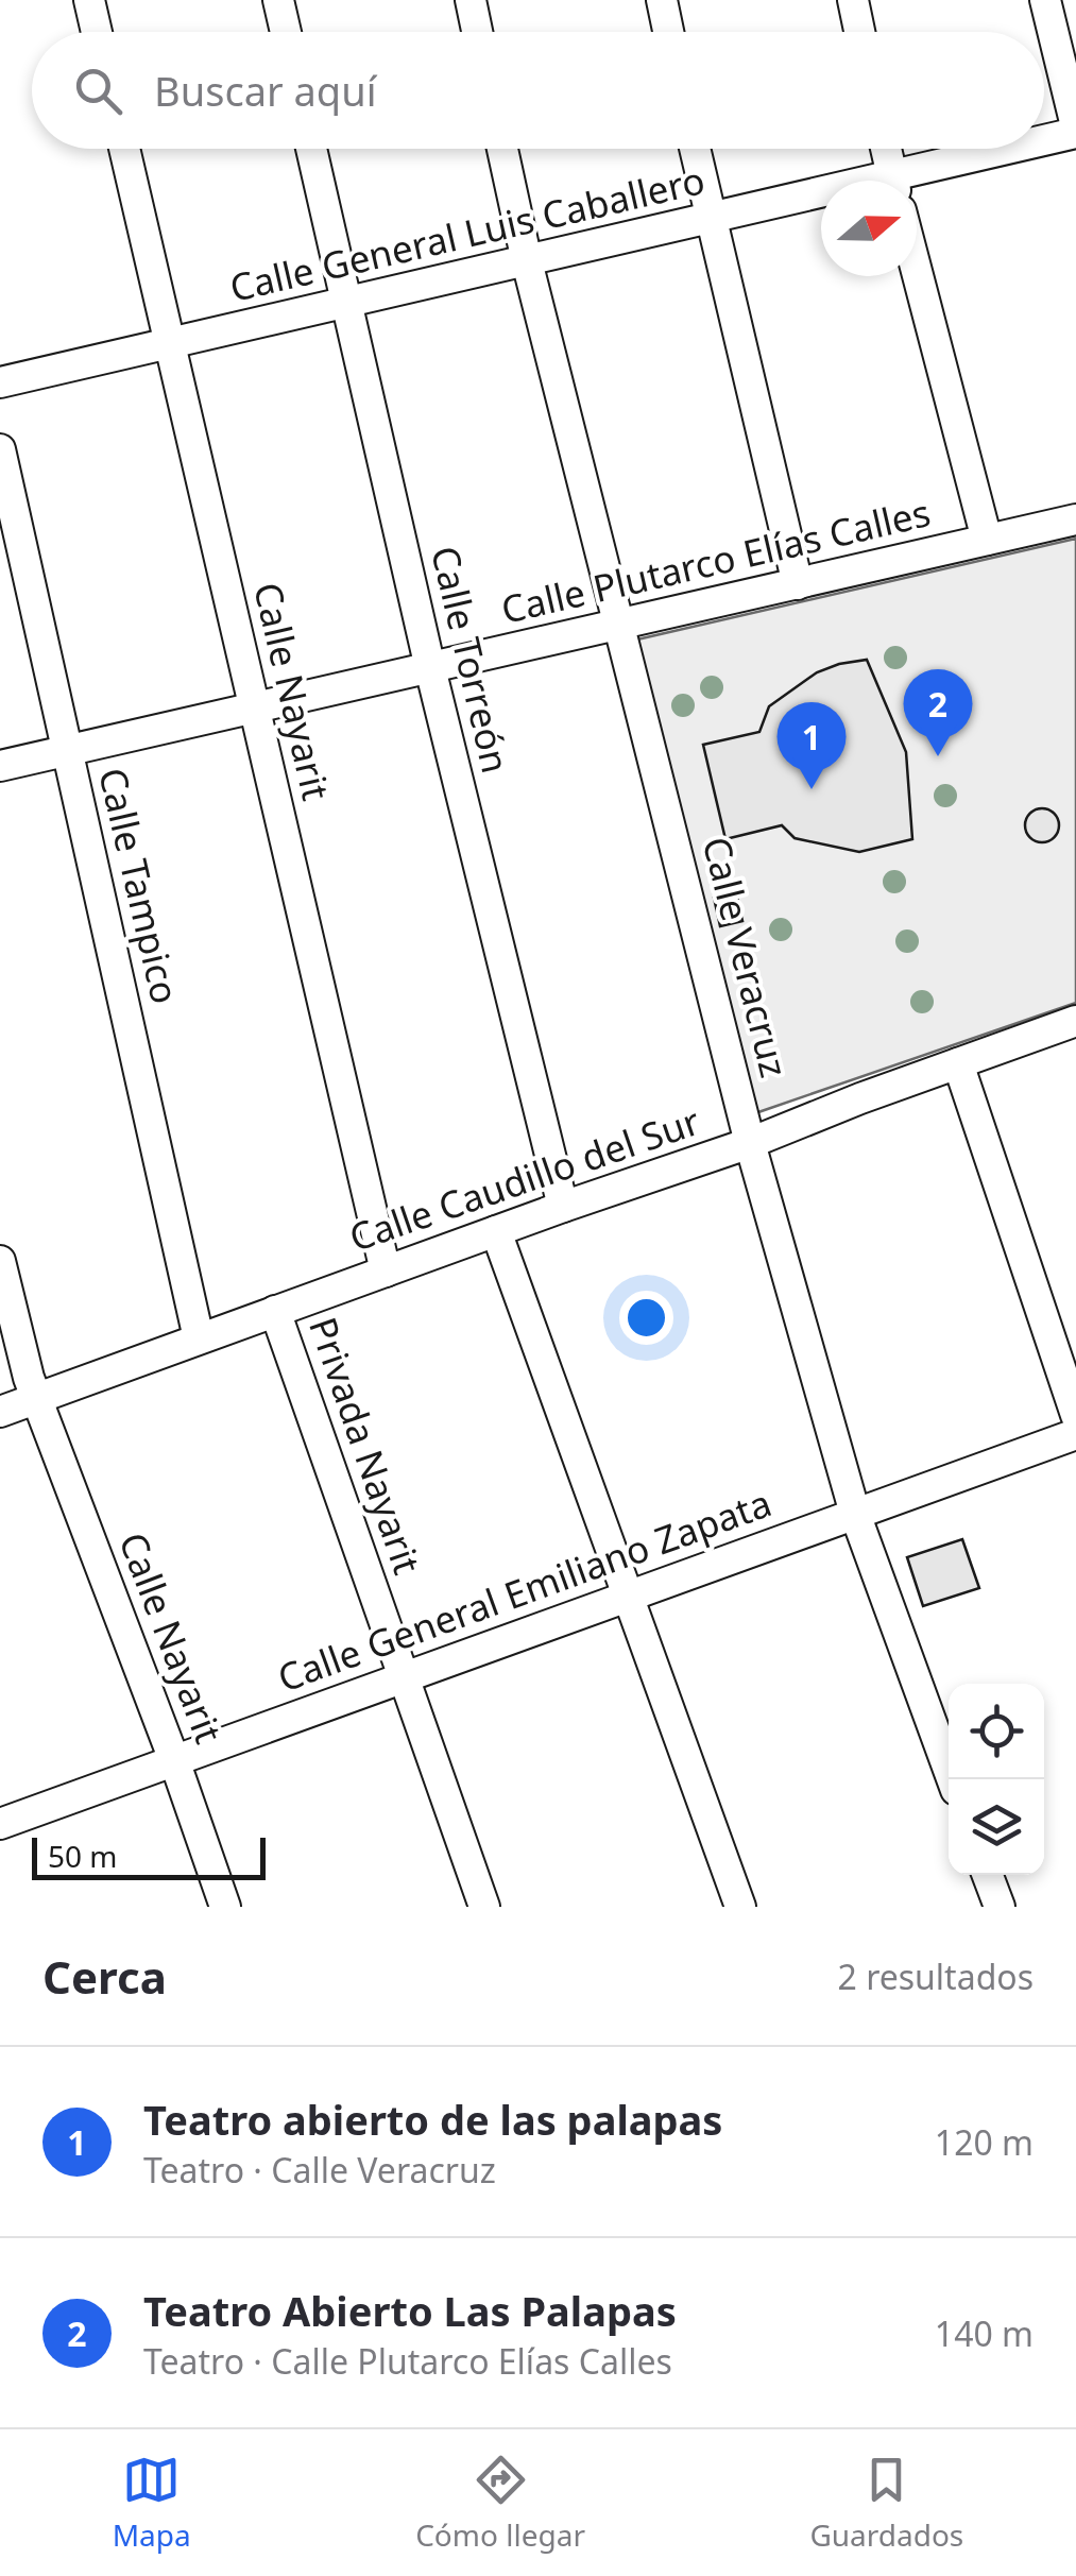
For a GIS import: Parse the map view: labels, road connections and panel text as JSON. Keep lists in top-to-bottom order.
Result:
{
  "streets": {
    "street": [
      "Calle General Luis Caballero",
      "Calle Plutarco Elías Calles",
      "Calle Torreón",
      "Calle Nayarit",
      "Calle Tampico",
      "Calle Veracruz",
      "Calle Caudillo del Sur",
      "Privada Nayarit",
      "Calle General Emiliano Zapata"
    ]
  },
  "crossings": [
    ["Calle General Luis Caballero", "Calle Torreón"],
    ["Calle General Luis Caballero", "Calle Nayarit"],
    ["Calle General Luis Caballero", "Calle Veracruz"],
    ["Calle Plutarco Elías Calles", "Calle Torreón"],
    ["Calle Plutarco Elías Calles", "Calle Nayarit"],
    ["Calle Plutarco Elías Calles", "Calle Tampico"],
    ["Calle Plutarco Elías Calles", "Calle Veracruz"],
    ["Calle Torreón", "Calle Caudillo del Sur"],
    ["Calle Nayarit", "Calle Caudillo del Sur"],
    ["Calle Nayarit", "Calle General Emiliano Zapata"],
    ["Calle Tampico", "Calle Caudillo del Sur"],
    ["Calle Veracruz", "Calle Caudillo del Sur"],
    ["Calle Veracruz", "Calle General Emiliano Zapata"],
    ["Calle Caudillo del Sur", "Privada Nayarit"],
    ["Privada Nayarit", "Calle General Emiliano Zapata"]
  ],
  "scale_bar": "50 m",
  "north": "right",
  "page": {
    "search": "Buscar aquí",
    "pins": ["2", "1"],
    "scale": "50 m",
    "heading": ["Cerca", "2 resultados"],
    "list": [
      {
        "mark": "1",
        "name": "Teatro abierto de las palapas",
        "note": "Teatro · Calle Veracruz",
        "value": "120 m"
      },
      {
        "mark": "2",
        "name": "Teatro Abierto Las Palapas",
        "note": "Teatro · Calle Plutarco Elías Calles",
        "value": "140 m"
      }
    ],
    "nav": ["Mapa", "Cómo llegar", "Guardados"]
  }
}
